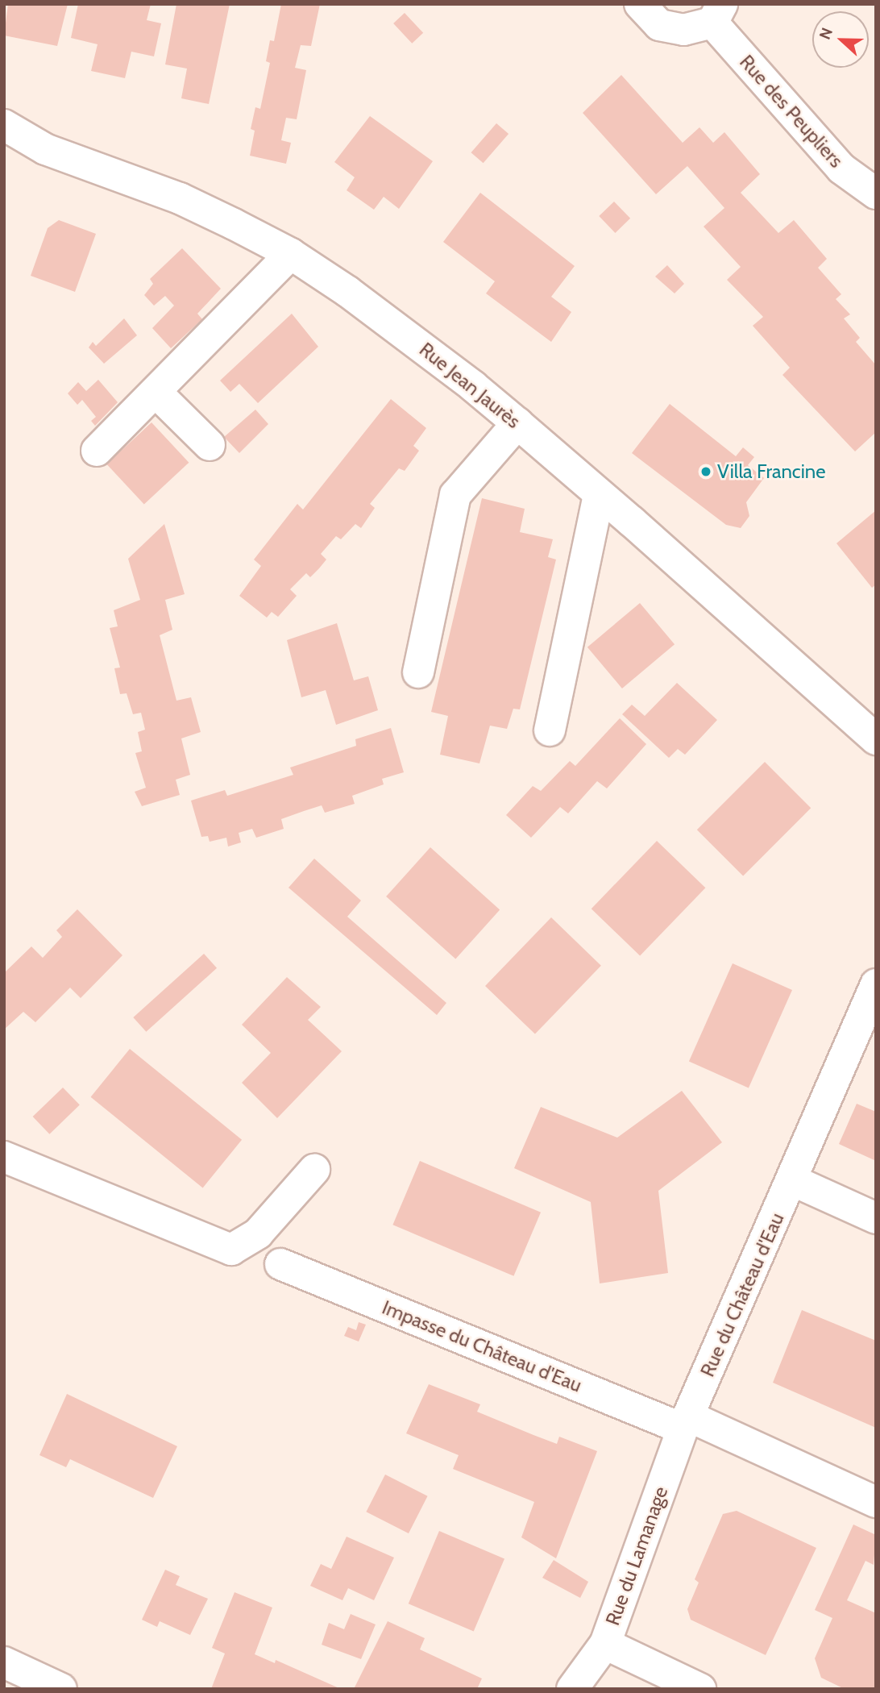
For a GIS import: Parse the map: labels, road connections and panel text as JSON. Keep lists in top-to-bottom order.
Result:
{
  "streets": {
    "street": [
      "Rue des Peupliers",
      "Rue Jean Jaurès",
      "Rue du Château d'Eau",
      "Impasse du Château d'Eau",
      "Rue du Lamanage"
    ]
  },
  "crossings": [
    ["Rue du Château d'Eau", "Impasse du Château d'Eau"],
    ["Rue du Château d'Eau", "Rue du Lamanage"],
    ["Impasse du Château d'Eau", "Rue du Lamanage"]
  ],
  "places": ["Villa Francine"],
  "north": "left"
}
